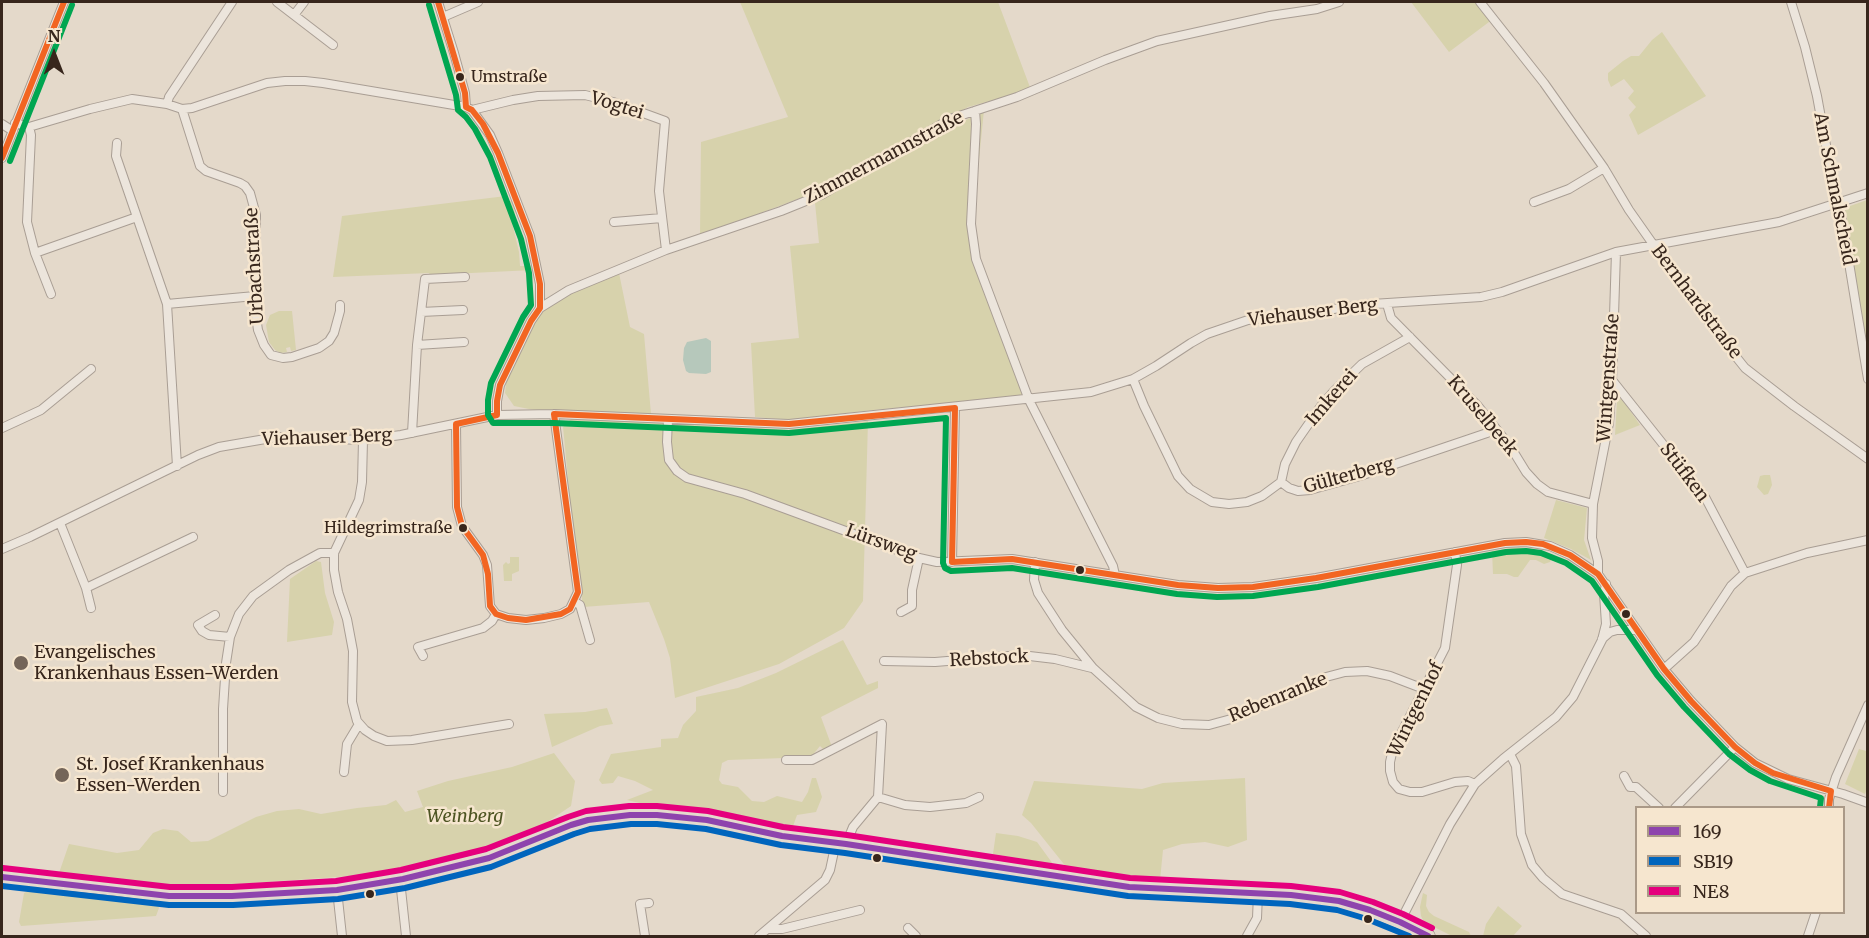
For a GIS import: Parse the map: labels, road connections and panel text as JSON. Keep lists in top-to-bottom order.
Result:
{
  "streets": {
    "street": [
      "Vogtei",
      "Zimmermannstraße",
      "Am Schmalscheid",
      "Urbachstraße",
      "Bernhardstraße",
      "Viehauser Berg",
      "Wintgenstraße",
      "Imkerei",
      "Kruselbeek",
      "Stüfken",
      "Gülterberg",
      "Lürsweg",
      "Rebstock",
      "Rebenranke",
      "Wintgenhof"
    ]
  },
  "crossings": [
    ["Vogtei", "Zimmermannstraße"],
    ["Am Schmalscheid", "Viehauser Berg"],
    ["Bernhardstraße", "Viehauser Berg"],
    ["Viehauser Berg", "Wintgenstraße"],
    ["Viehauser Berg", "Kruselbeek"],
    ["Viehauser Berg", "Gülterberg"],
    ["Viehauser Berg", "Lürsweg"],
    ["Wintgenstraße", "Kruselbeek"],
    ["Wintgenstraße", "Stüfken"],
    ["Wintgenstraße", "Lürsweg"],
    ["Imkerei", "Kruselbeek"],
    ["Imkerei", "Gülterberg"],
    ["Kruselbeek", "Gülterberg"],
    ["Lürsweg", "Rebenranke"],
    ["Lürsweg", "Wintgenhof"],
    ["Rebstock", "Rebenranke"],
    ["Rebenranke", "Wintgenhof"]
  ],
  "parks": ["Weinberg"],
  "places": [
    "Umstraße",
    "Hildegrimstraße",
    "Evangelisches Krankenhaus Essen-Werden",
    "St. Josef Krankenhaus Essen-Werden"
  ],
  "lines": ["transit line NE8", "transit line 169", "transit line SB19"],
  "legend": ["169", "SB19", "NE8"],
  "north": "top"
}
